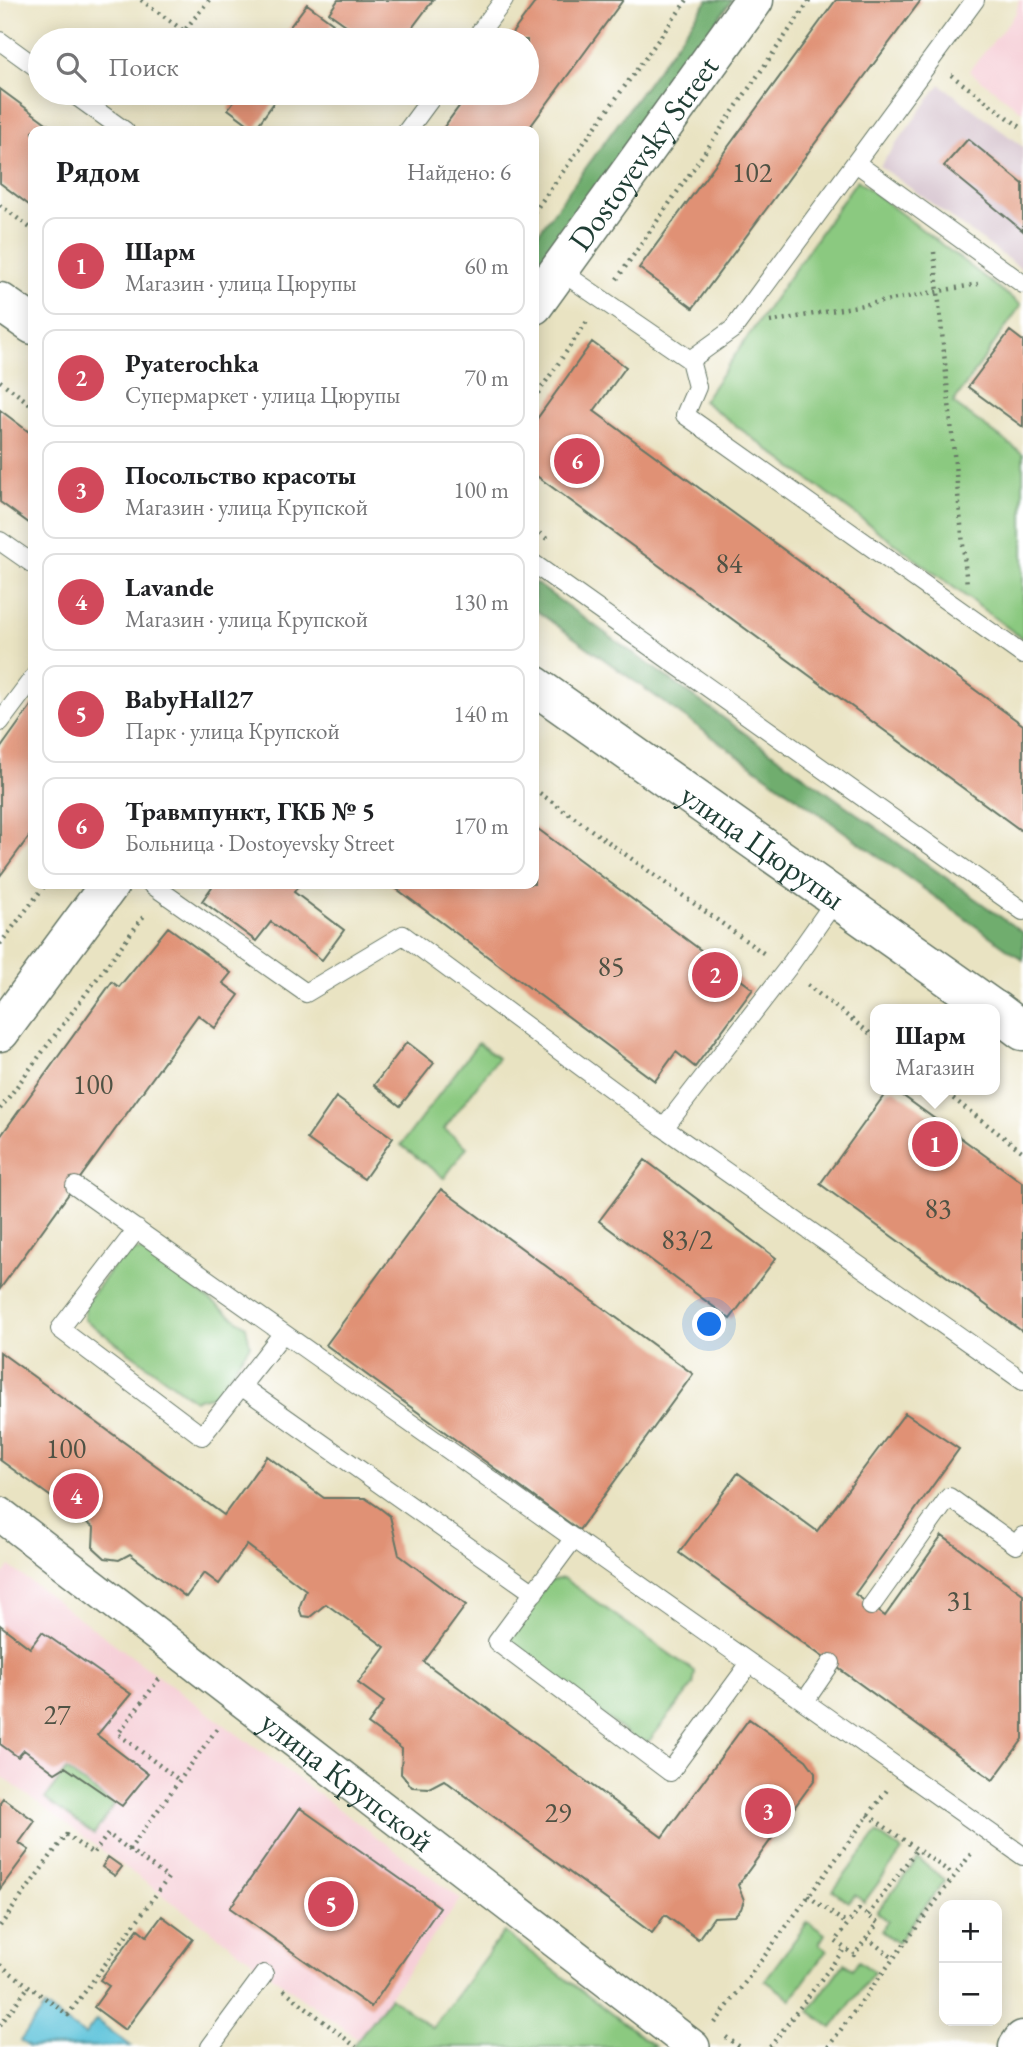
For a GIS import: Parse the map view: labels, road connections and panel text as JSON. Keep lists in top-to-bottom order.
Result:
{
  "streets": {
    "main road": ["Dostoyevsky Street", "улица Цюрупы"],
    "street": ["улица Крупской"]
  },
  "house_numbers": [
    "102",
    "84",
    "85",
    "100",
    "83",
    "83/2",
    "100",
    "31",
    "27",
    "29"
  ],
  "page": {
    "search": "Поиск",
    "heading": ["Рядом", "Найдено: 6"],
    "list": [
      {
        "mark": "1",
        "name": "Шарм",
        "note": "Магазин · улица Цюрупы",
        "value": "60 m"
      },
      {
        "mark": "2",
        "name": "Pyaterochka",
        "note": "Супермаркет · улица Цюрупы",
        "value": "70 m"
      },
      {
        "mark": "3",
        "name": "Посольство красоты",
        "note": "Магазин · улица Крупской",
        "value": "100 m"
      },
      {
        "mark": "4",
        "name": "Lavande",
        "note": "Магазин · улица Крупской",
        "value": "130 m"
      },
      {
        "mark": "5",
        "name": "BabyHall27",
        "note": "Парк · улица Крупской",
        "value": "140 m"
      },
      {
        "mark": "6",
        "name": "Травмпункт, ГКБ № 5",
        "note": "Больница · Dostoyevsky Street",
        "value": "170 m"
      }
    ],
    "pins": [
      "6",
      "2",
      "1",
      "4",
      "3",
      "5"
    ],
    "popup": ["Шарм", "Магазин"],
    "map_buttons": ["+", "−"]
  }
}
